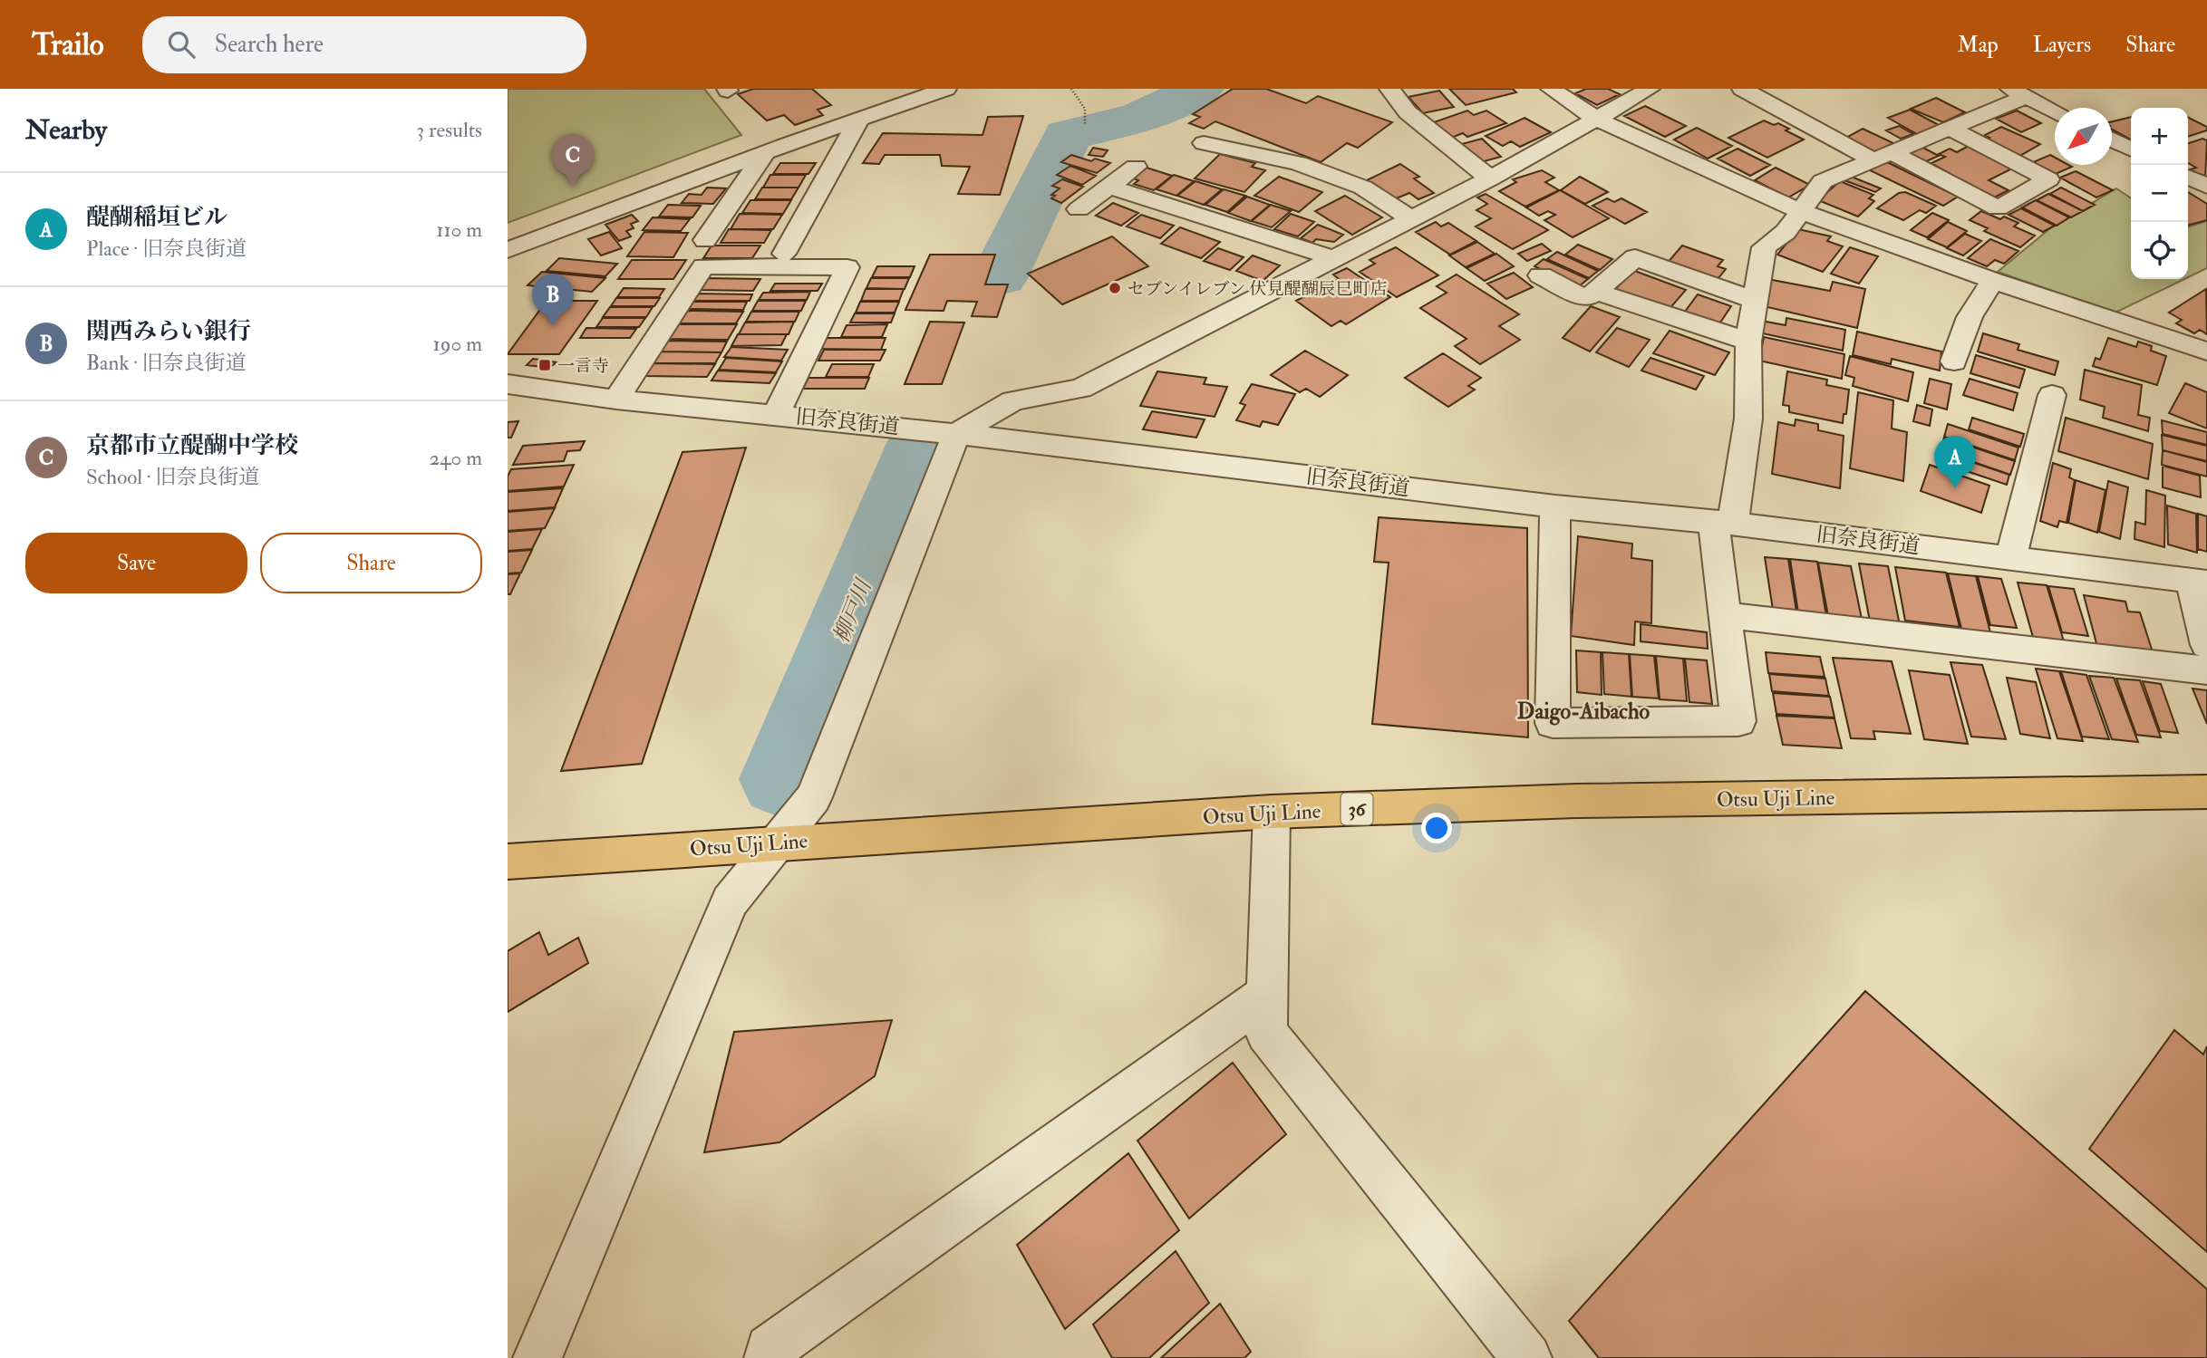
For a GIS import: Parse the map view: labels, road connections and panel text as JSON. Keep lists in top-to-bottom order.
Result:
{
  "streets": {
    "main road": ["Otsu Uji Line", "36"],
    "street": ["旧奈良街道"]
  },
  "districts": ["Daigo-Aibacho"],
  "water": ["柳戸川"],
  "places": {
    "other": ["セブンイレブン 伏見醍醐辰巳町店"],
    "transit": ["一言寺"]
  },
  "north": "bottom left",
  "page": {
    "header": "Trailo",
    "search": "Search here",
    "nav": ["Map", "Layers", "Share"],
    "heading": ["Nearby", "3 results"],
    "map_buttons": ["+", "−"],
    "pins": ["C", "B", "A"],
    "list": [
      {
        "mark": "A",
        "name": "醍醐稲垣ビル",
        "note": "Place · 旧奈良街道",
        "value": "110 m"
      },
      {
        "mark": "B",
        "name": "関西みらい銀行",
        "note": "Bank · 旧奈良街道",
        "value": "190 m"
      },
      {
        "mark": "C",
        "name": "京都市立醍醐中学校",
        "note": "School · 旧奈良街道",
        "value": "240 m"
      }
    ],
    "buttons": ["Save", "Share"]
  }
}
